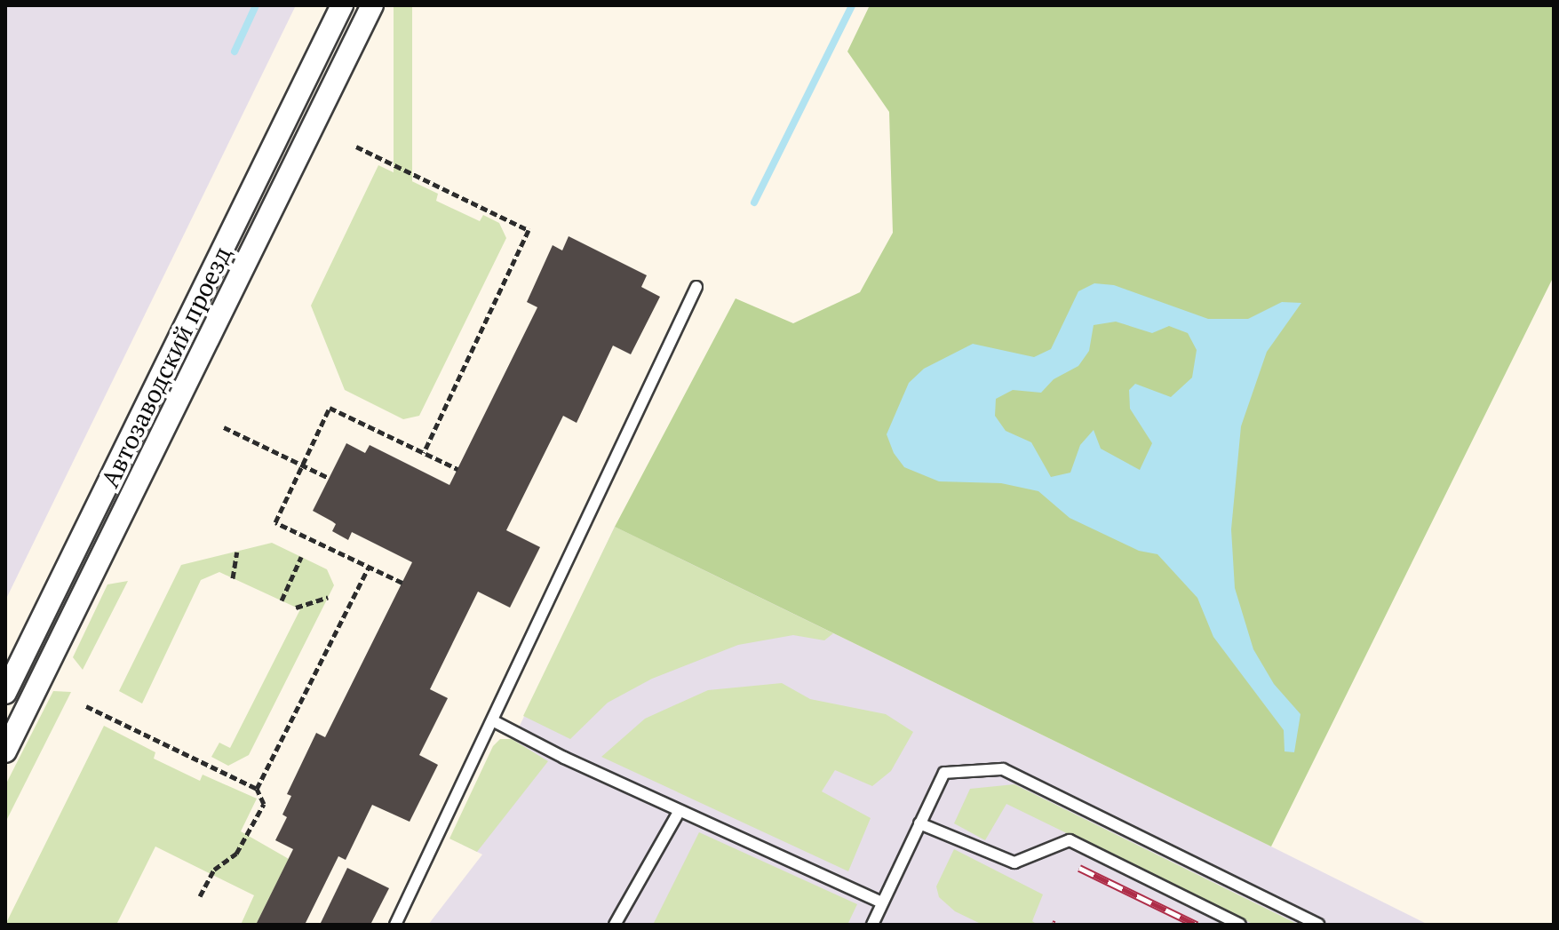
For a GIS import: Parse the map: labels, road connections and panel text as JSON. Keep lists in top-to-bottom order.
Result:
{
  "streets": {
    "street": ["Автозаводский проезд"]
  }
}
